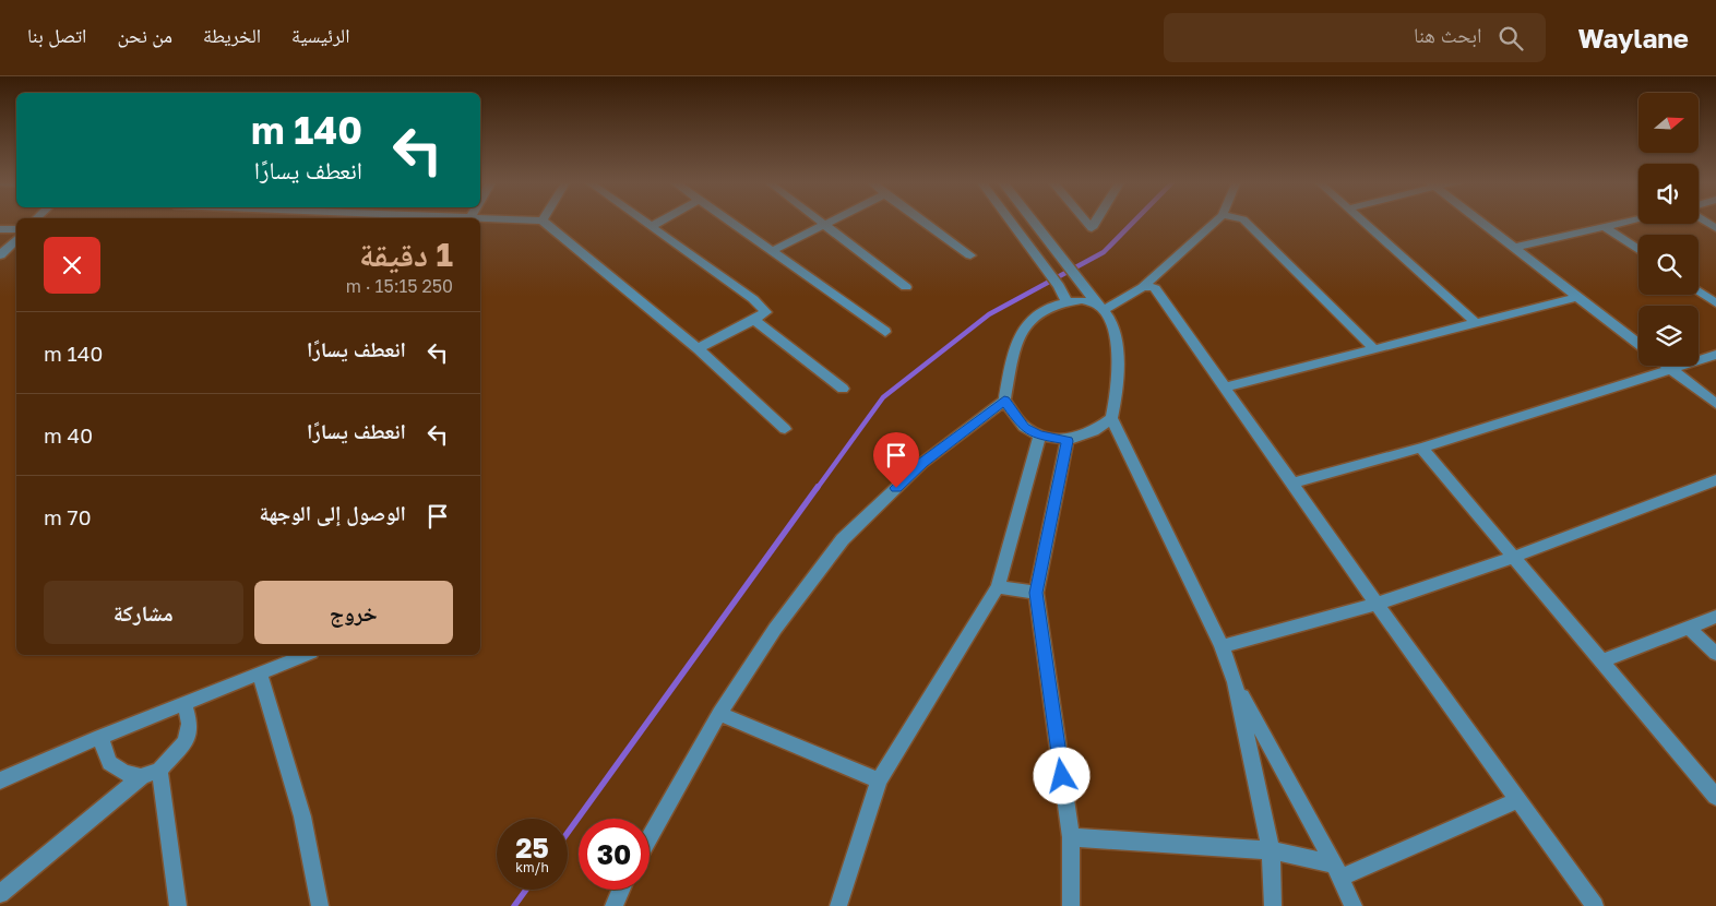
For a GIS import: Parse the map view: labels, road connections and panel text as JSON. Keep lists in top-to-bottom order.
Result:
{
  "north": "right",
  "page": {
    "header": "Waylane",
    "search": "ابحث هنا",
    "nav": [
      "الرئيسية",
      "الخريطة",
      "من نحن",
      "اتصل بنا"
    ],
    "turn": ["140 m", "انعطف يسارًا"],
    "heading": ["1 دقيقة", "250 m · 15:15"],
    "list": [
      {
        "name": "انعطف يسارًا",
        "value": "140 m"
      },
      {
        "name": "انعطف يسارًا",
        "value": "40 m"
      },
      {
        "name": "الوصول إلى الوجهة",
        "value": "70 m"
      }
    ],
    "buttons": ["خروج", "مشاركة"],
    "speed": "25 km/h",
    "limit": "30"
  }
}
